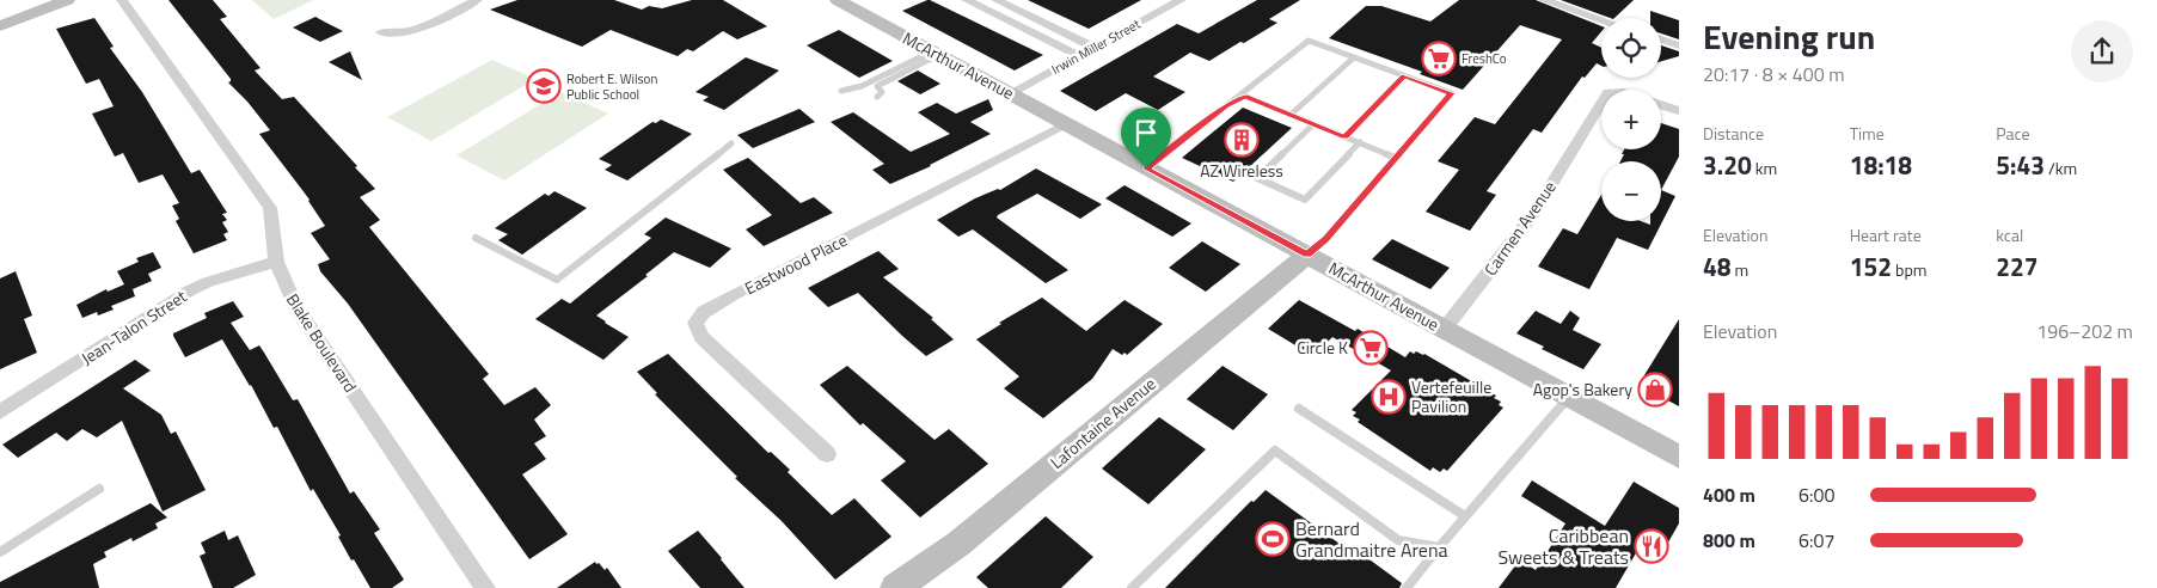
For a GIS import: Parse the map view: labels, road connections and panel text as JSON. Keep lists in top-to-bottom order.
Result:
{
  "streets": {
    "main road": ["McArthur Avenue", "Lafontaine Avenue"],
    "street": [
      "Irwin Miller Street",
      "Carmen Avenue",
      "Eastwood Place",
      "Jean-Talon Street",
      "Blake Boulevard"
    ]
  },
  "crossings": [
    ["Irwin Miller Street", "McArthur Avenue"],
    ["McArthur Avenue", "Carmen Avenue"],
    ["McArthur Avenue", "Eastwood Place"],
    ["McArthur Avenue", "Lafontaine Avenue"],
    ["Jean-Talon Street", "Blake Boulevard"]
  ],
  "places": {
    "supermarket": ["FreshCo", "Circle K"],
    "school or university": ["Robert E. Wilson Public School"],
    "building": ["AZ Wireless"],
    "shop": ["Agop's Bakery"],
    "hospital": ["Vertefeuille Pavilion"],
    "sports": ["Bernard Grandmaitre Arena"],
    "restaurant": ["Caribbean Sweets & Treats"]
  },
  "page": {
    "heading": ["Evening run", "20:17 · 8 × 400 m"],
    "map_buttons": ["+", "−"],
    "stats": [
      ["Distance", "3.20 km"],
      ["Time", "18:18"],
      ["Pace", "5:43 /km"],
      ["Elevation", "48 m"],
      ["Heart rate", "152 bpm"],
      ["kcal", "227"]
    ],
    "chart": ["Elevation", "196–202 m"],
    "list": [
      {
        "name": "400 m",
        "note": "6:00"
      },
      {
        "name": "800 m",
        "note": "6:07"
      }
    ]
  }
}
